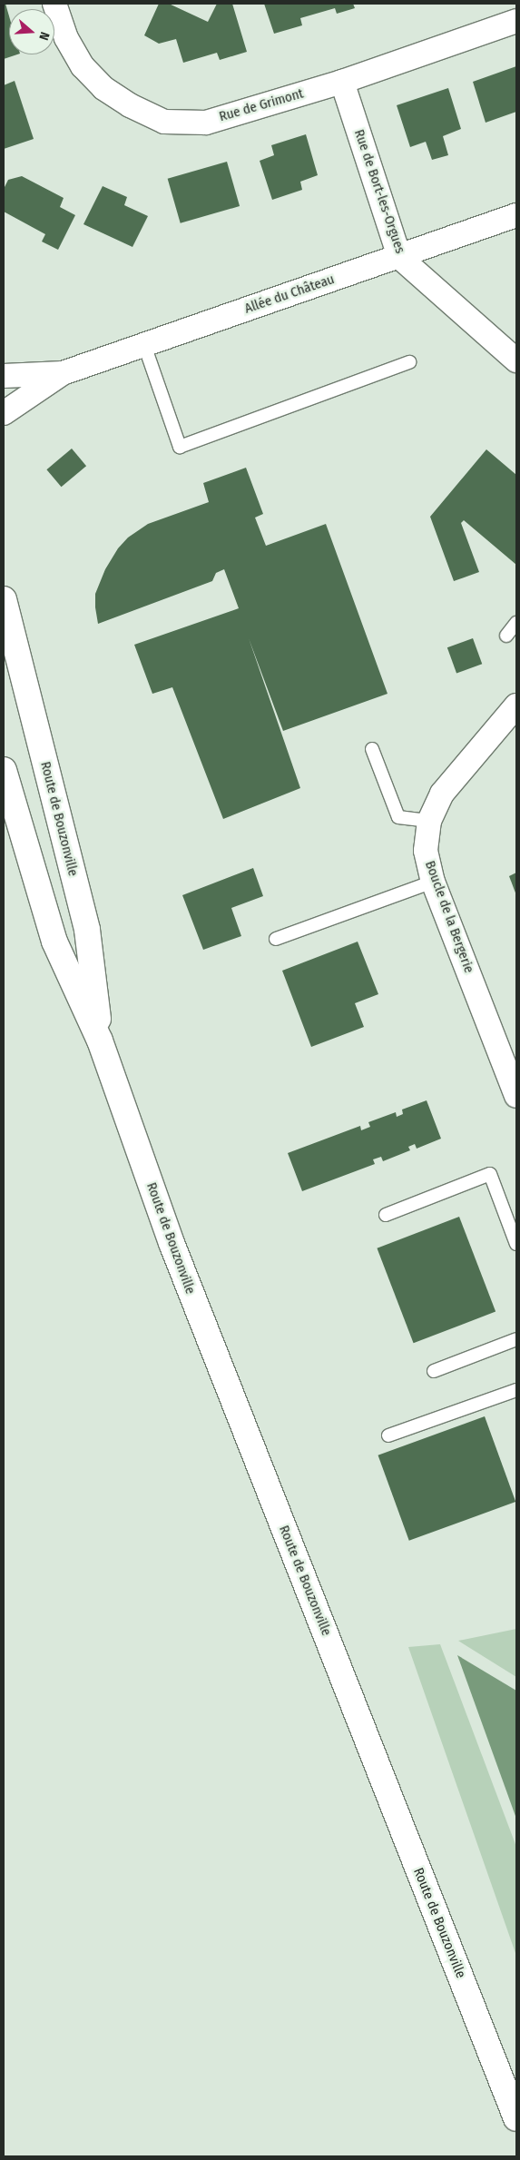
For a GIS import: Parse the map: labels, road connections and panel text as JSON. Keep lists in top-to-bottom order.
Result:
{
  "streets": {
    "main road": ["Route de Bouzonville"],
    "street": [
      "Rue de Grimont",
      "Rue de Bort-les-Orgues",
      "Allée du Château",
      "Boucle de la Bergerie"
    ]
  },
  "crossings": [
    ["Rue de Grimont", "Rue de Bort-les-Orgues"],
    ["Rue de Bort-les-Orgues", "Allée du Château"]
  ],
  "north": "right"
}
